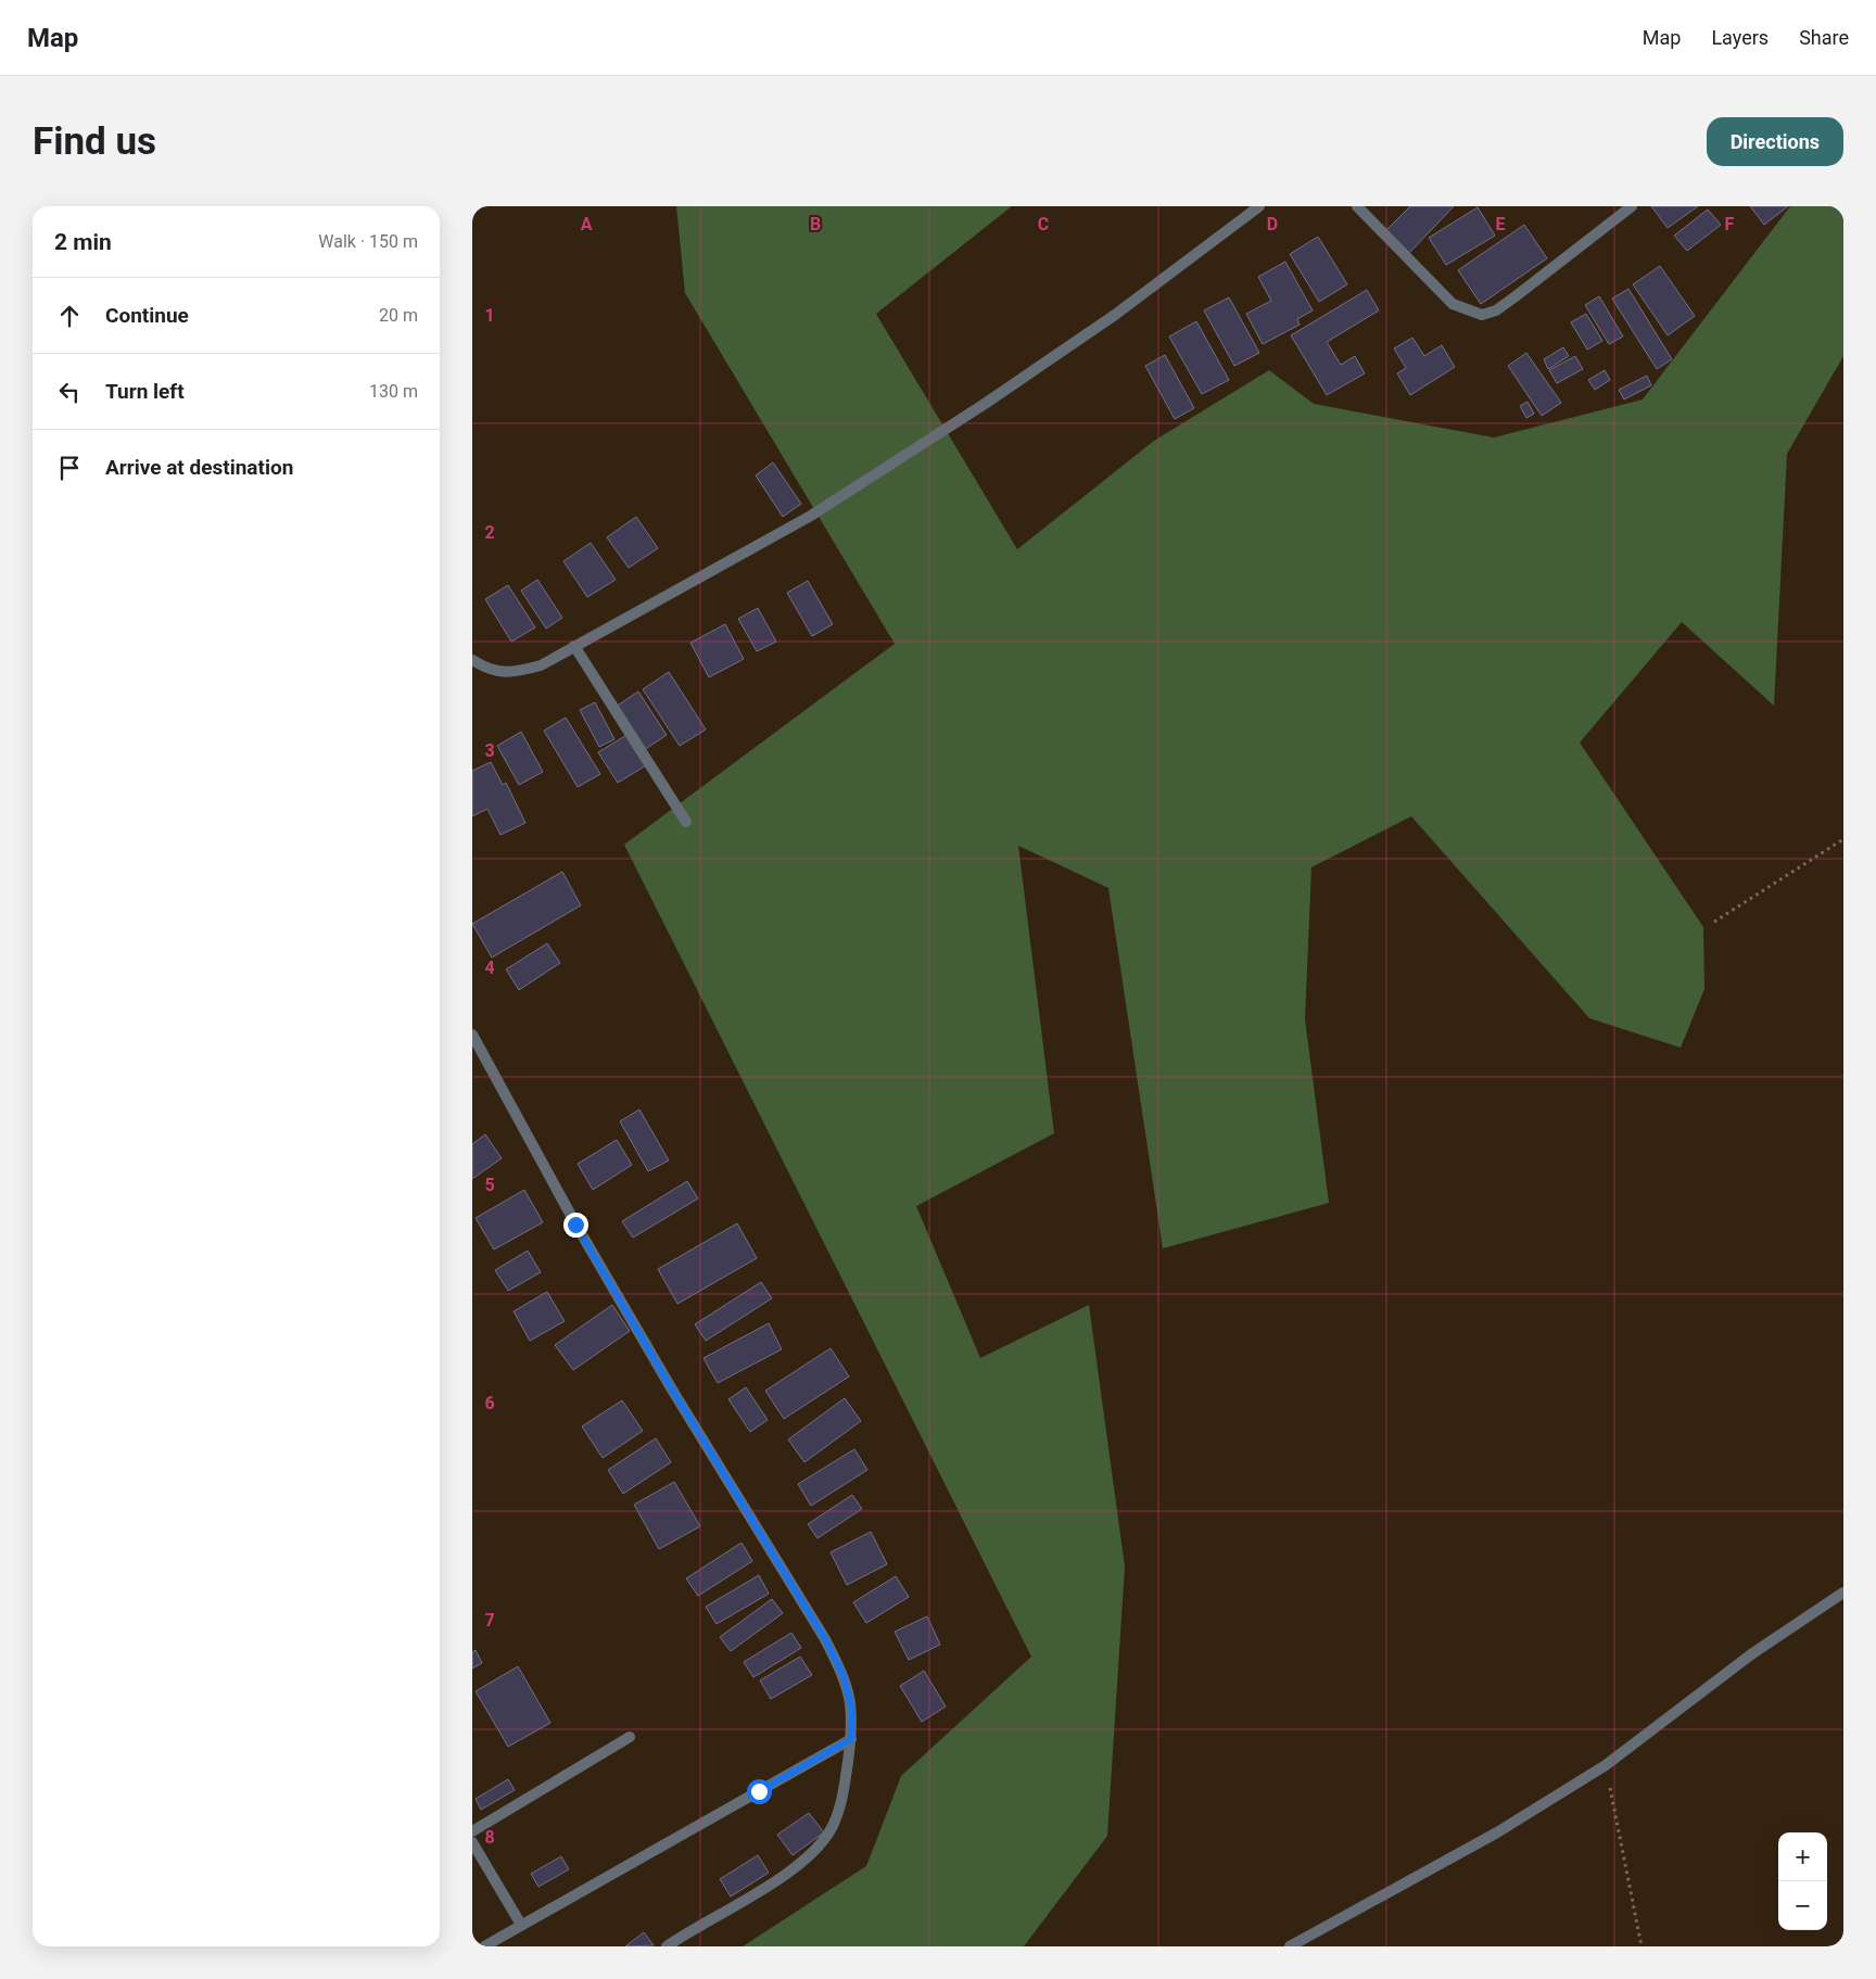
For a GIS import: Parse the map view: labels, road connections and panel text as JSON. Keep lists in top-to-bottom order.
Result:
{
  "page": {
    "header": "Map",
    "nav": ["Map", "Layers", "Share"],
    "buttons": "Directions",
    "title": "Find us",
    "heading": ["2 min", "Walk · 150 m"],
    "list": [
      ["Continue", "20 m"],
      ["Turn left", "130 m"],
      "Arrive at destination"
    ],
    "map_buttons": ["+", "−"]
  },
  "grid": {
    "columns": [
      "A",
      "B",
      "C",
      "D",
      "E",
      "F"
    ],
    "rows": [
      "1",
      "2",
      "3",
      "4",
      "5",
      "6",
      "7",
      "8"
    ]
  }
}
